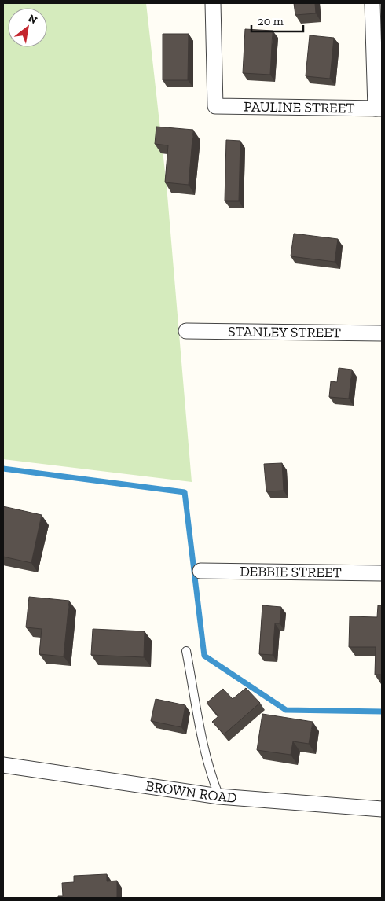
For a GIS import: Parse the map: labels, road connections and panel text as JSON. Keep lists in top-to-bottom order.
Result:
{
  "streets": {
    "street": [
      "PAULINE STREET",
      "STANLEY STREET",
      "DEBBIE STREET",
      "BROWN ROAD"
    ]
  },
  "scale_bar": "20 m",
  "north": "top right"
}
